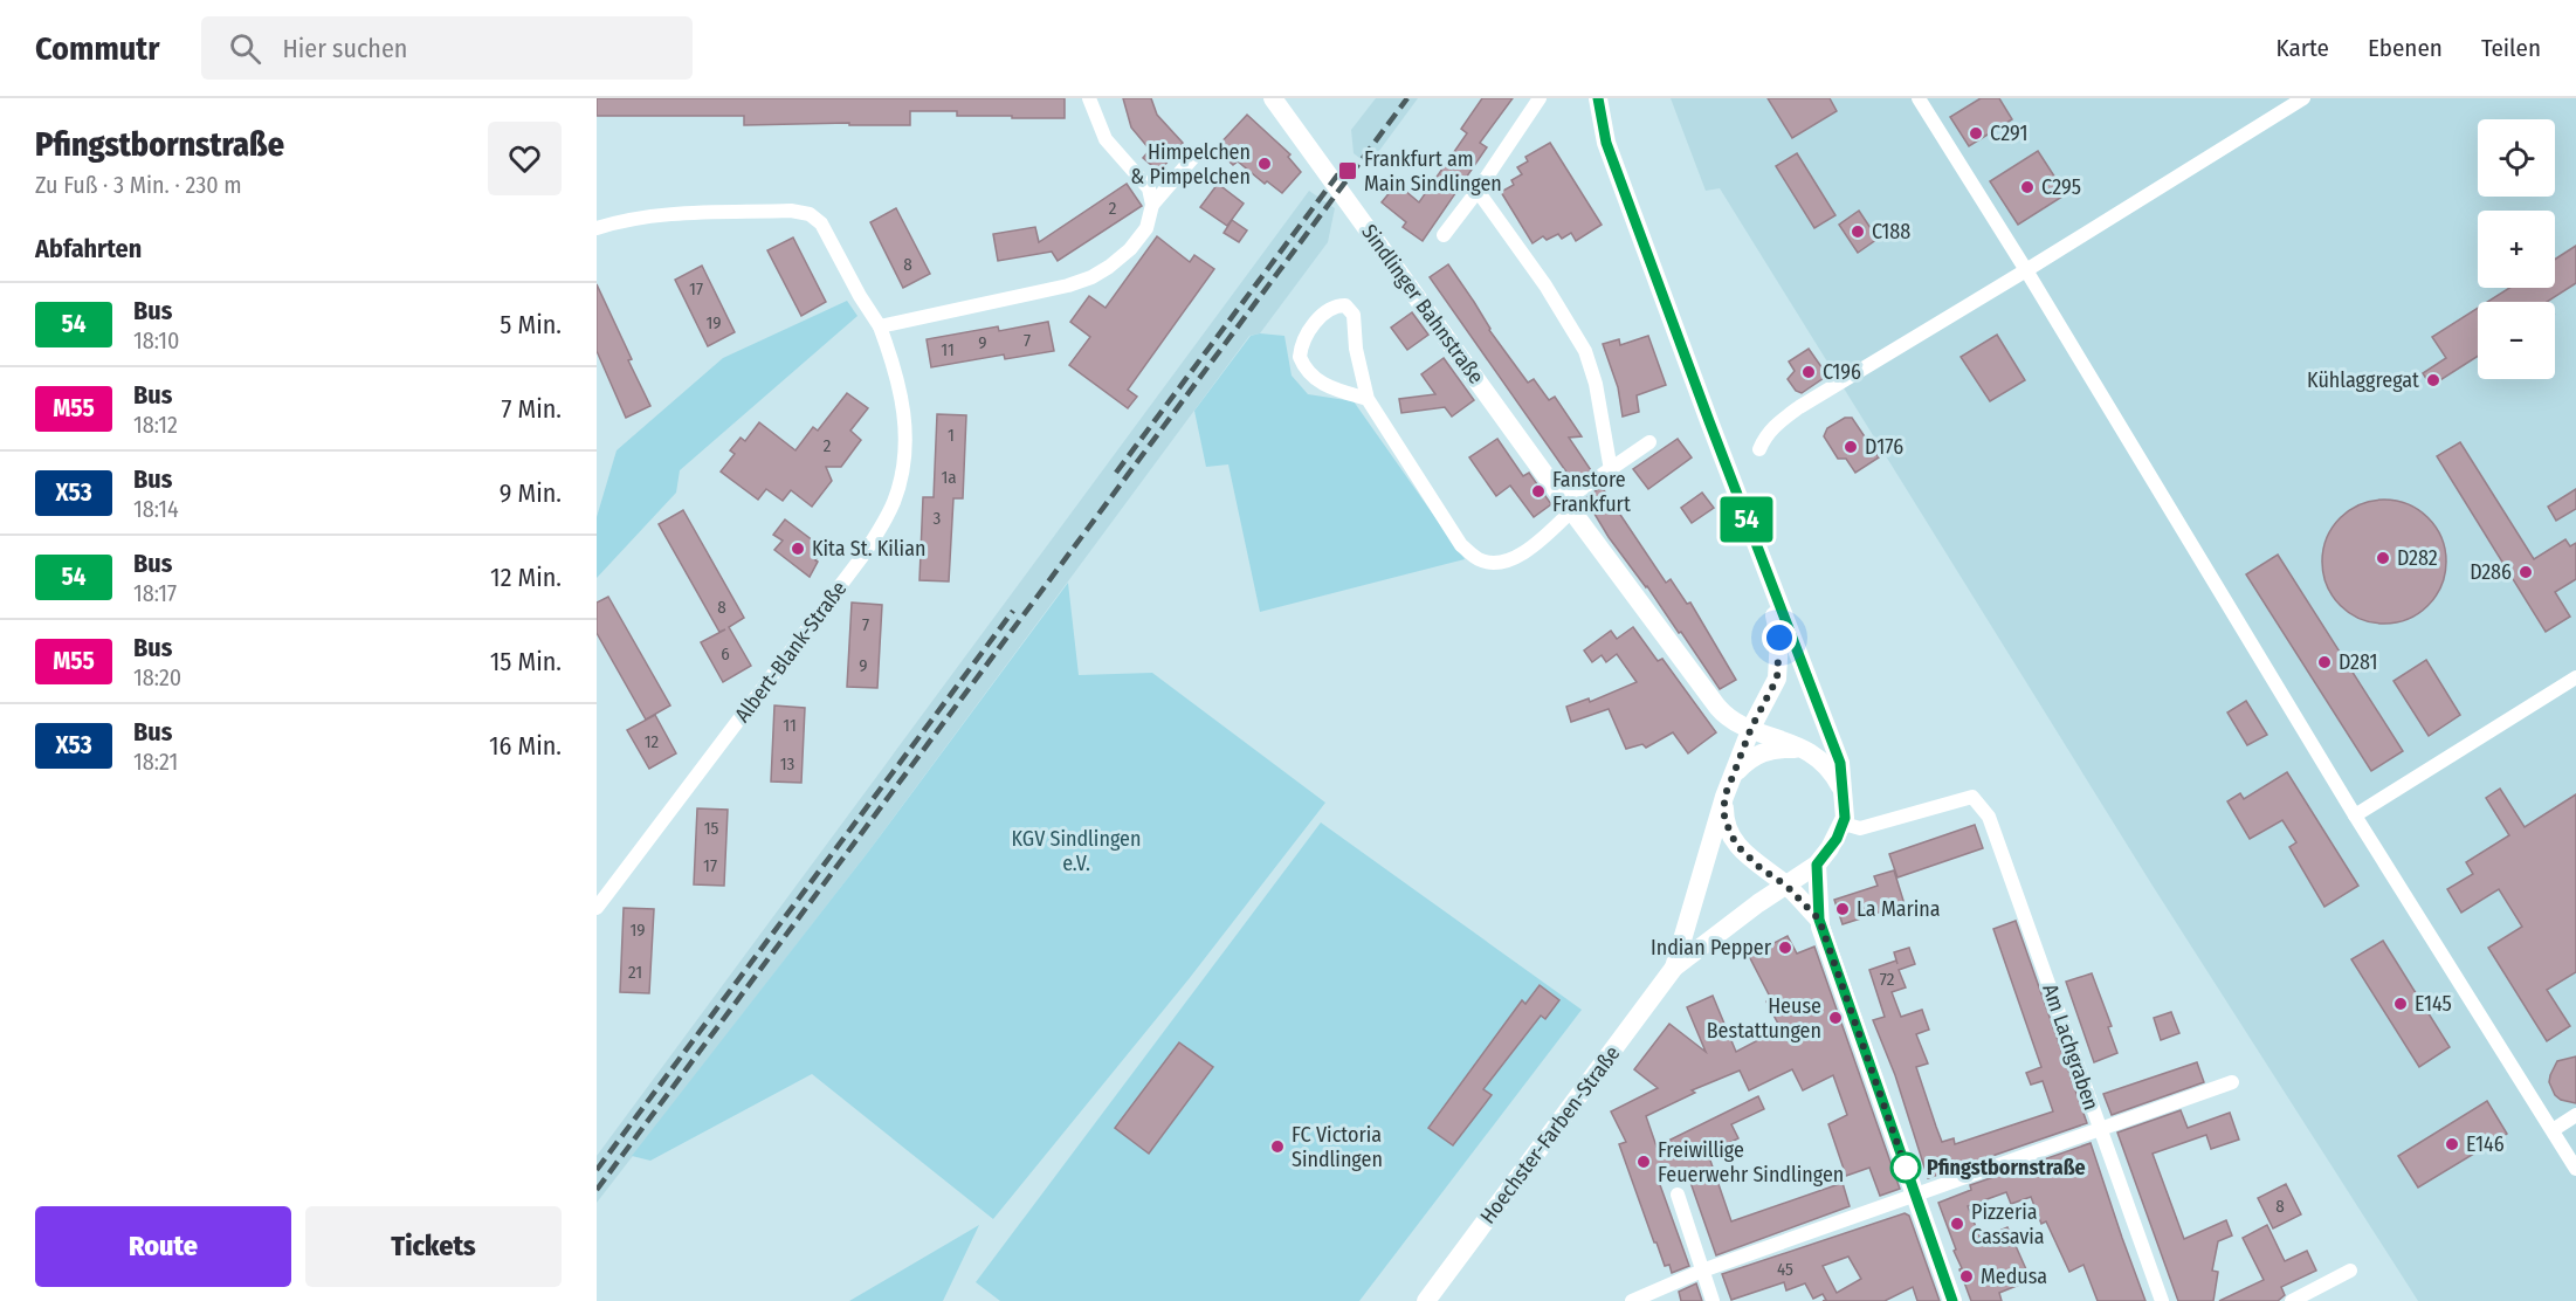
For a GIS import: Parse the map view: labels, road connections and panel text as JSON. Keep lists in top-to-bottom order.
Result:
{
  "streets": {
    "main road": ["Sindlinger Bahnstraße", "Hoechster-Farben-Straße"],
    "street": ["Albert-Blank-Straße", "Am Lachgraben"]
  },
  "crossings": [
    ["Sindlinger Bahnstraße", "Am Lachgraben"],
    ["Sindlinger Bahnstraße", "Hoechster-Farben-Straße"],
    ["Am Lachgraben", "Hoechster-Farben-Straße"]
  ],
  "parks": ["KGV Sindlingen e.V."],
  "places": {
    "other": [
      "C291",
      "Himpelchen & Pimpelchen",
      "C295",
      "C188",
      "C196",
      "Kühlaggregat",
      "D176",
      "Fanstore Frankfurt",
      "Kita St. Kilian",
      "D282",
      "D286",
      "D281",
      "La Marina",
      "Indian Pepper",
      "E145",
      "Heuse Bestattungen",
      "E146",
      "FC Victoria Sindlingen",
      "Freiwillige Feuerwehr Sindlingen",
      "Pfingstbornstraße",
      "Pizzeria Cassavia",
      "Medusa"
    ],
    "transit": ["Frankfurt am Main Sindlingen"]
  },
  "lines": ["bus line 54"],
  "house_numbers": [
    "2",
    "8",
    "17",
    "19",
    "7",
    "9",
    "11",
    "1",
    "2",
    "1a",
    "3",
    "8",
    "7",
    "6",
    "9",
    "11",
    "12",
    "13",
    "15",
    "17",
    "19",
    "21",
    "72",
    "8",
    "45"
  ],
  "page": {
    "header": "Commutr",
    "search": "Hier suchen",
    "nav": ["Karte", "Ebenen", "Teilen"],
    "heading": [
      ["Pfingstbornstraße", "Zu Fuß · 3 Min. · 230 m"],
      "Abfahrten"
    ],
    "on_map": "54",
    "map_buttons": ["+", "−"],
    "list": [
      {
        "mark": "54",
        "name": "Bus",
        "note": "18:10",
        "value": "5 Min."
      },
      {
        "mark": "M55",
        "name": "Bus",
        "note": "18:12",
        "value": "7 Min."
      },
      {
        "mark": "X53",
        "name": "Bus",
        "note": "18:14",
        "value": "9 Min."
      },
      {
        "mark": "54",
        "name": "Bus",
        "note": "18:17",
        "value": "12 Min."
      },
      {
        "mark": "M55",
        "name": "Bus",
        "note": "18:20",
        "value": "15 Min."
      },
      {
        "mark": "X53",
        "name": "Bus",
        "note": "18:21",
        "value": "16 Min."
      }
    ],
    "buttons": ["Route", "Tickets"]
  }
}
